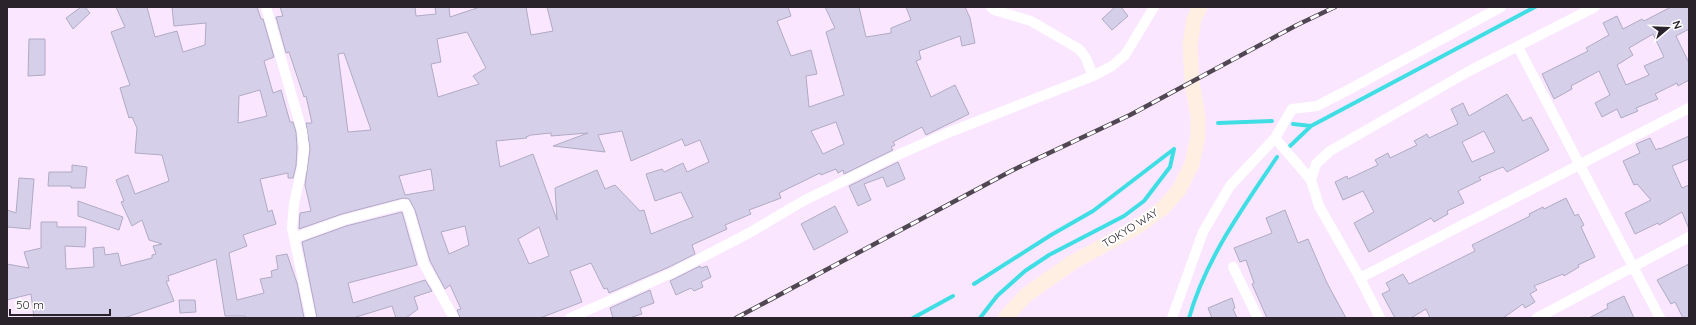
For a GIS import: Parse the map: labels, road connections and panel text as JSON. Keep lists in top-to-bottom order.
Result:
{
  "streets": {
    "main road": ["TOKYO WAY"]
  },
  "scale_bar": "50 m",
  "north": "right"
}
